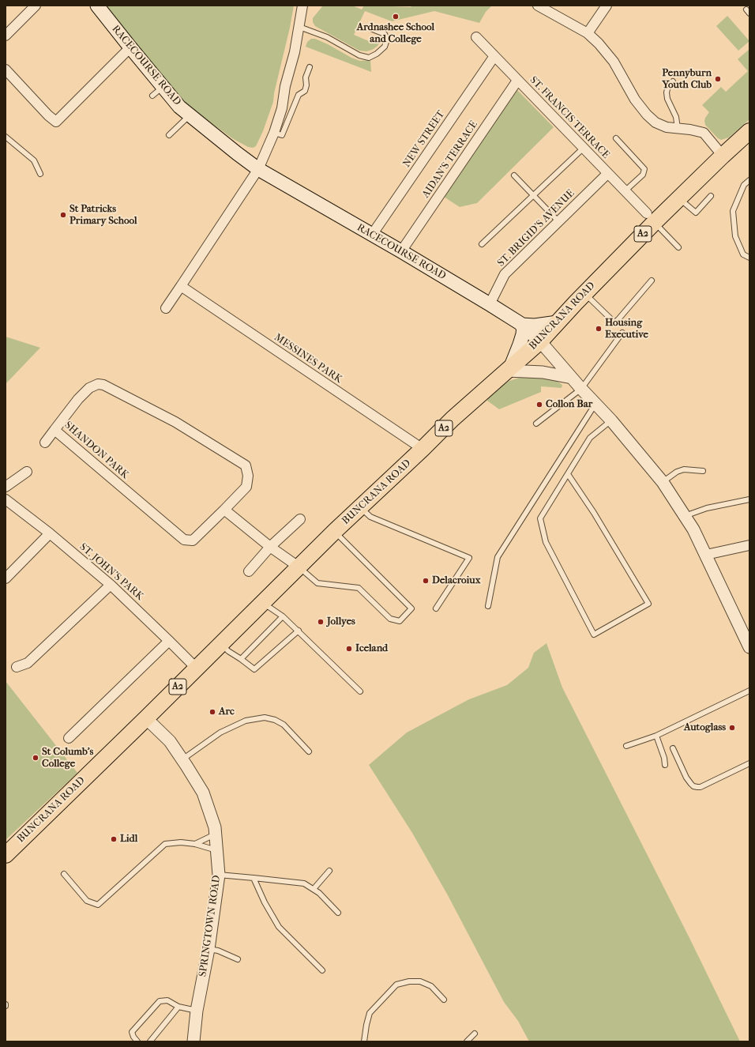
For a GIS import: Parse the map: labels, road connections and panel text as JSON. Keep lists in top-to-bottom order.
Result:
{
  "streets": {
    "highway": ["A2", "BUNCRANA ROAD"],
    "main road": ["RACECOURSE ROAD"],
    "street": [
      "ST. FRANCIS TERRACE",
      "NEW STREET",
      "AIDAN'S TERRACE",
      "ST. BRIGID'S AVENUE",
      "MESSINES PARK",
      "SHANDON PARK",
      "ST. JOHN'S PARK",
      "SPRINGTOWN ROAD"
    ]
  },
  "crossings": [
    ["RACECOURSE ROAD", "NEW STREET"],
    ["RACECOURSE ROAD", "AIDAN'S TERRACE"],
    ["RACECOURSE ROAD", "ST. BRIGID'S AVENUE"],
    ["RACECOURSE ROAD", "BUNCRANA ROAD"],
    ["ST. FRANCIS TERRACE", "NEW STREET"],
    ["ST. FRANCIS TERRACE", "AIDAN'S TERRACE"],
    ["ST. FRANCIS TERRACE", "ST. BRIGID'S AVENUE"],
    ["ST. FRANCIS TERRACE", "BUNCRANA ROAD"],
    ["BUNCRANA ROAD", "MESSINES PARK"],
    ["BUNCRANA ROAD", "ST. JOHN'S PARK"],
    ["BUNCRANA ROAD", "SPRINGTOWN ROAD"]
  ],
  "places": [
    "Ardnashee School and College",
    "Pennyburn Youth Club",
    "St Patricks Primary School",
    "Housing Executive",
    "Collon Bar",
    "Delacroiux",
    "Jollyes",
    "Iceland",
    "Arc",
    "Autoglass",
    "St Columb's College",
    "Lidl"
  ]
}
